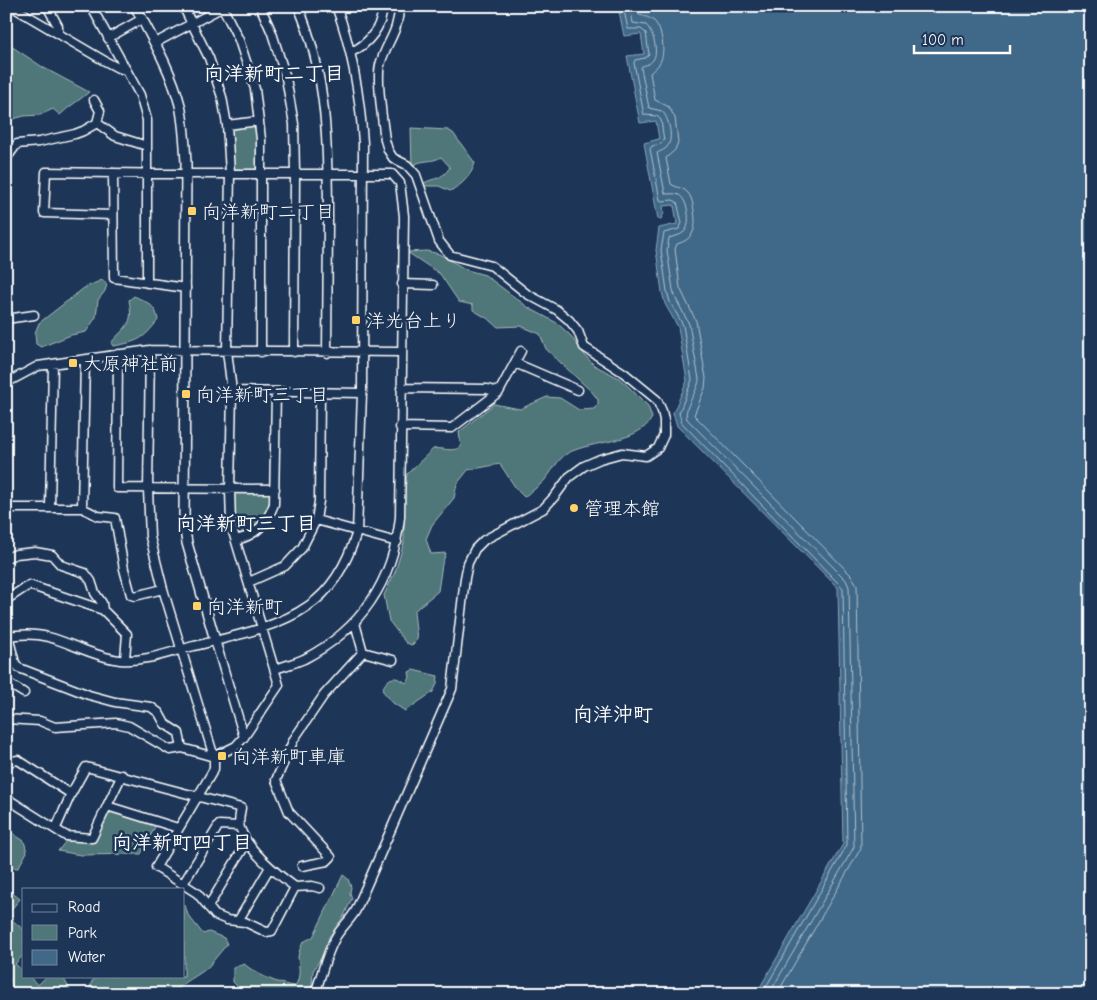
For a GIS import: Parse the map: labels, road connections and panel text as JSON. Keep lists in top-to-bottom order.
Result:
{
  "districts": [
    "向洋新町二丁目",
    "向洋新町三丁目",
    "向洋沖町",
    "向洋新町四丁目"
  ],
  "places": {
    "transit": [
      "向洋新町二丁目",
      "洋光台上り",
      "大原神社前",
      "向洋新町三丁目",
      "向洋新町",
      "向洋新町車庫"
    ],
    "other": ["管理本館"]
  },
  "legend": ["Road", "Park", "Water"],
  "scale_bar": "100 m"
}
